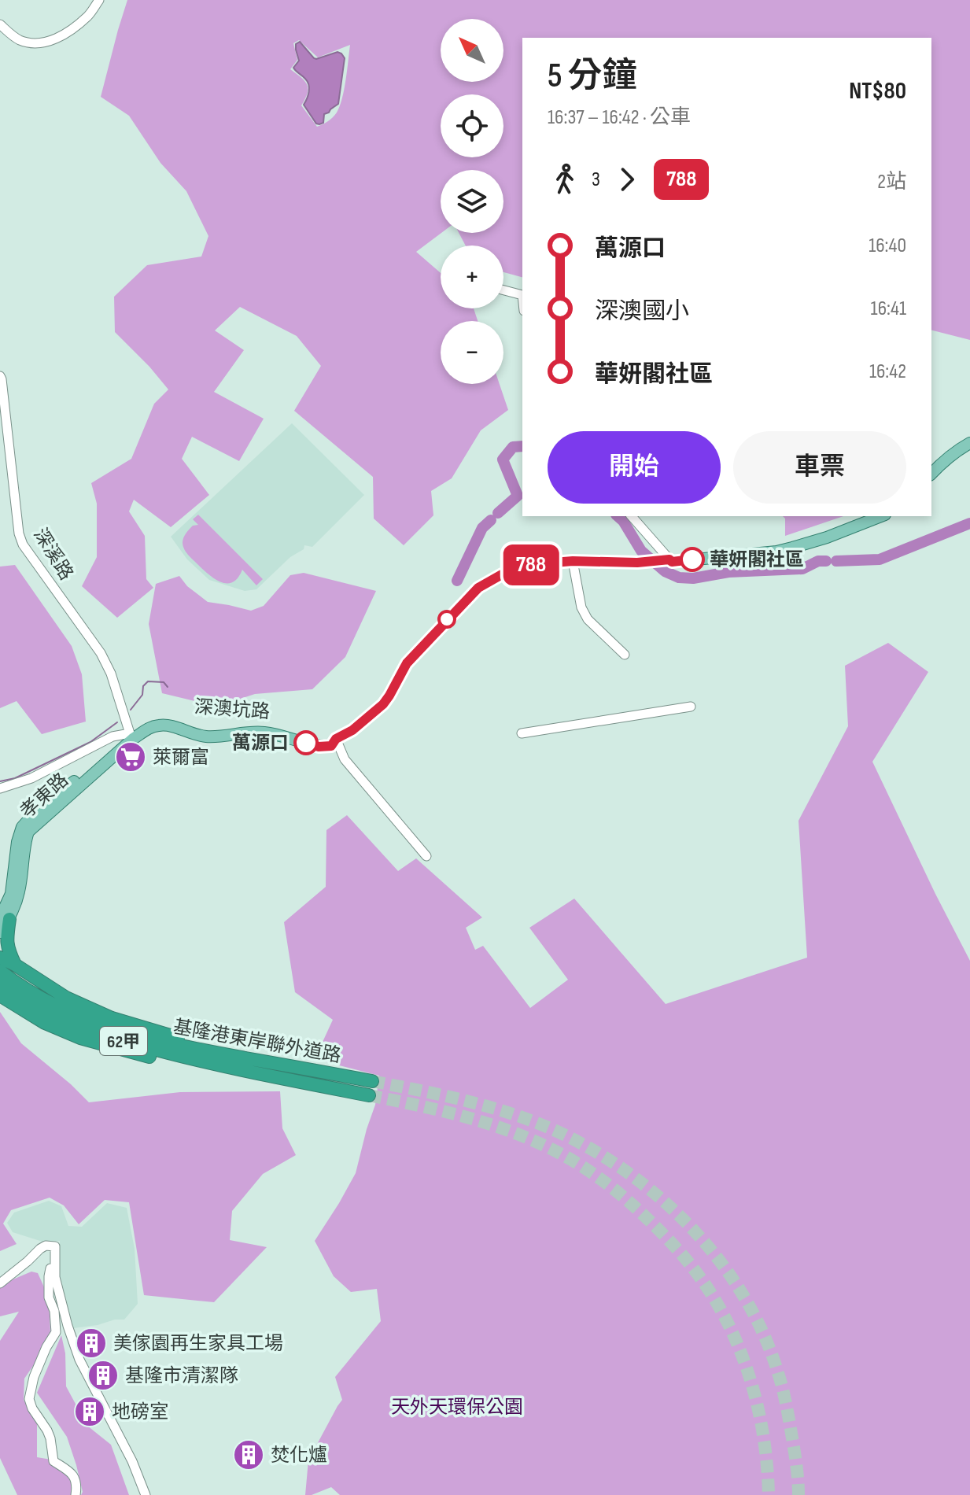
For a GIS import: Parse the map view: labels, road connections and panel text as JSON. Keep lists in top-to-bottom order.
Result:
{
  "streets": {
    "highway": ["62甲", "基隆港東岸聯外道路"],
    "main road": ["深澳坑路", "孝東路"],
    "street": ["深溪路"]
  },
  "crossings": [
    ["深溪路", "深澳坑路"],
    ["深溪路", "孝東路"],
    ["深澳坑路", "孝東路"]
  ],
  "parks": ["天外天環保公園"],
  "places": {
    "other": ["華妍閣社區", "萬源口"],
    "supermarket": ["萊爾富"],
    "building": [
      "美傢園再生家具工場",
      "基隆市清潔隊",
      "地磅室",
      "焚化爐"
    ]
  },
  "lines": ["bus line 788"],
  "north": "top left",
  "page": {
    "on_map": "788",
    "map_buttons": ["+", "−"],
    "heading": ["5 分鐘", "16:37 – 16:42 · 公車", "NT$80"],
    "legs": ["3", "788", "2站"],
    "list": [
      {
        "name": "萬源口",
        "value": "16:40"
      },
      {
        "name": "深澳國小",
        "value": "16:41"
      },
      {
        "name": "華妍閣社區",
        "value": "16:42"
      }
    ],
    "buttons": ["開始", "車票"]
  }
}
